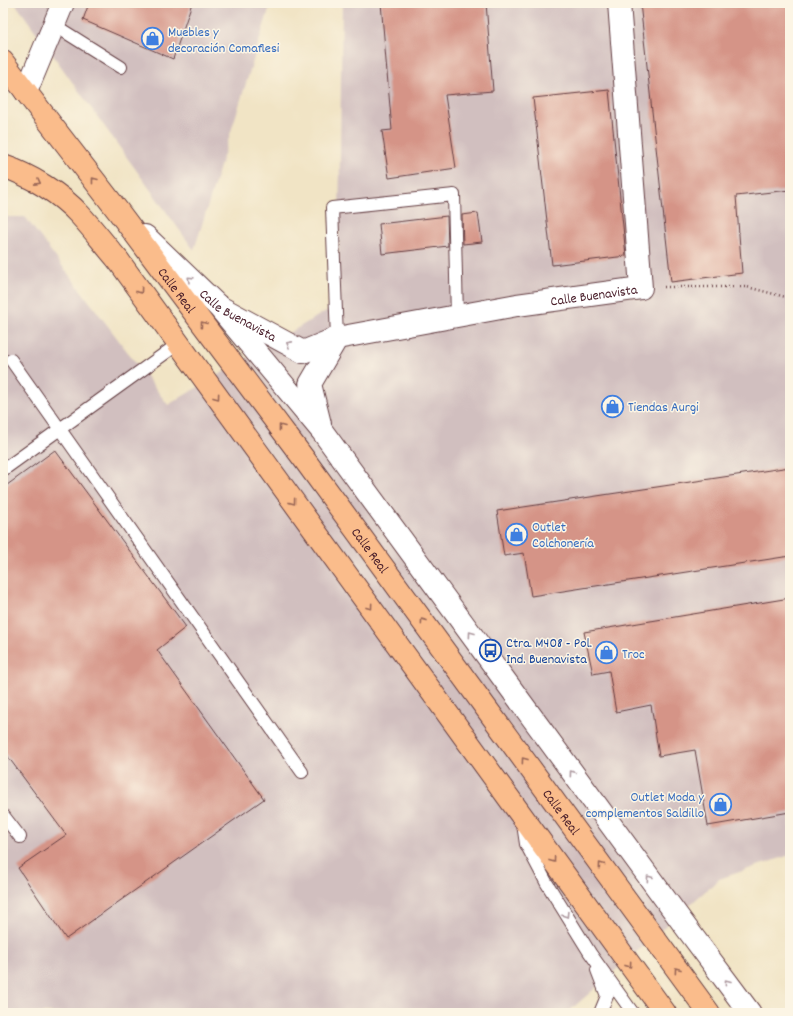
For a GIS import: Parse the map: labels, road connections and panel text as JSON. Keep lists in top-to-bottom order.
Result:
{
  "streets": {
    "main road": ["Calle Real"],
    "street": ["Calle Buenavista"]
  },
  "crossings": [
    ["Calle Real", "Calle Buenavista"]
  ],
  "places": {
    "shop": [
      "Muebles y decoración Comaflesi",
      "Tiendas Aurgi",
      "Outlet Colchonería",
      "Troc",
      "Outlet Moda y complementos Saldillo"
    ],
    "bus stop": ["Ctra. M408 - Pol. Ind. Buenavista"]
  }
}
